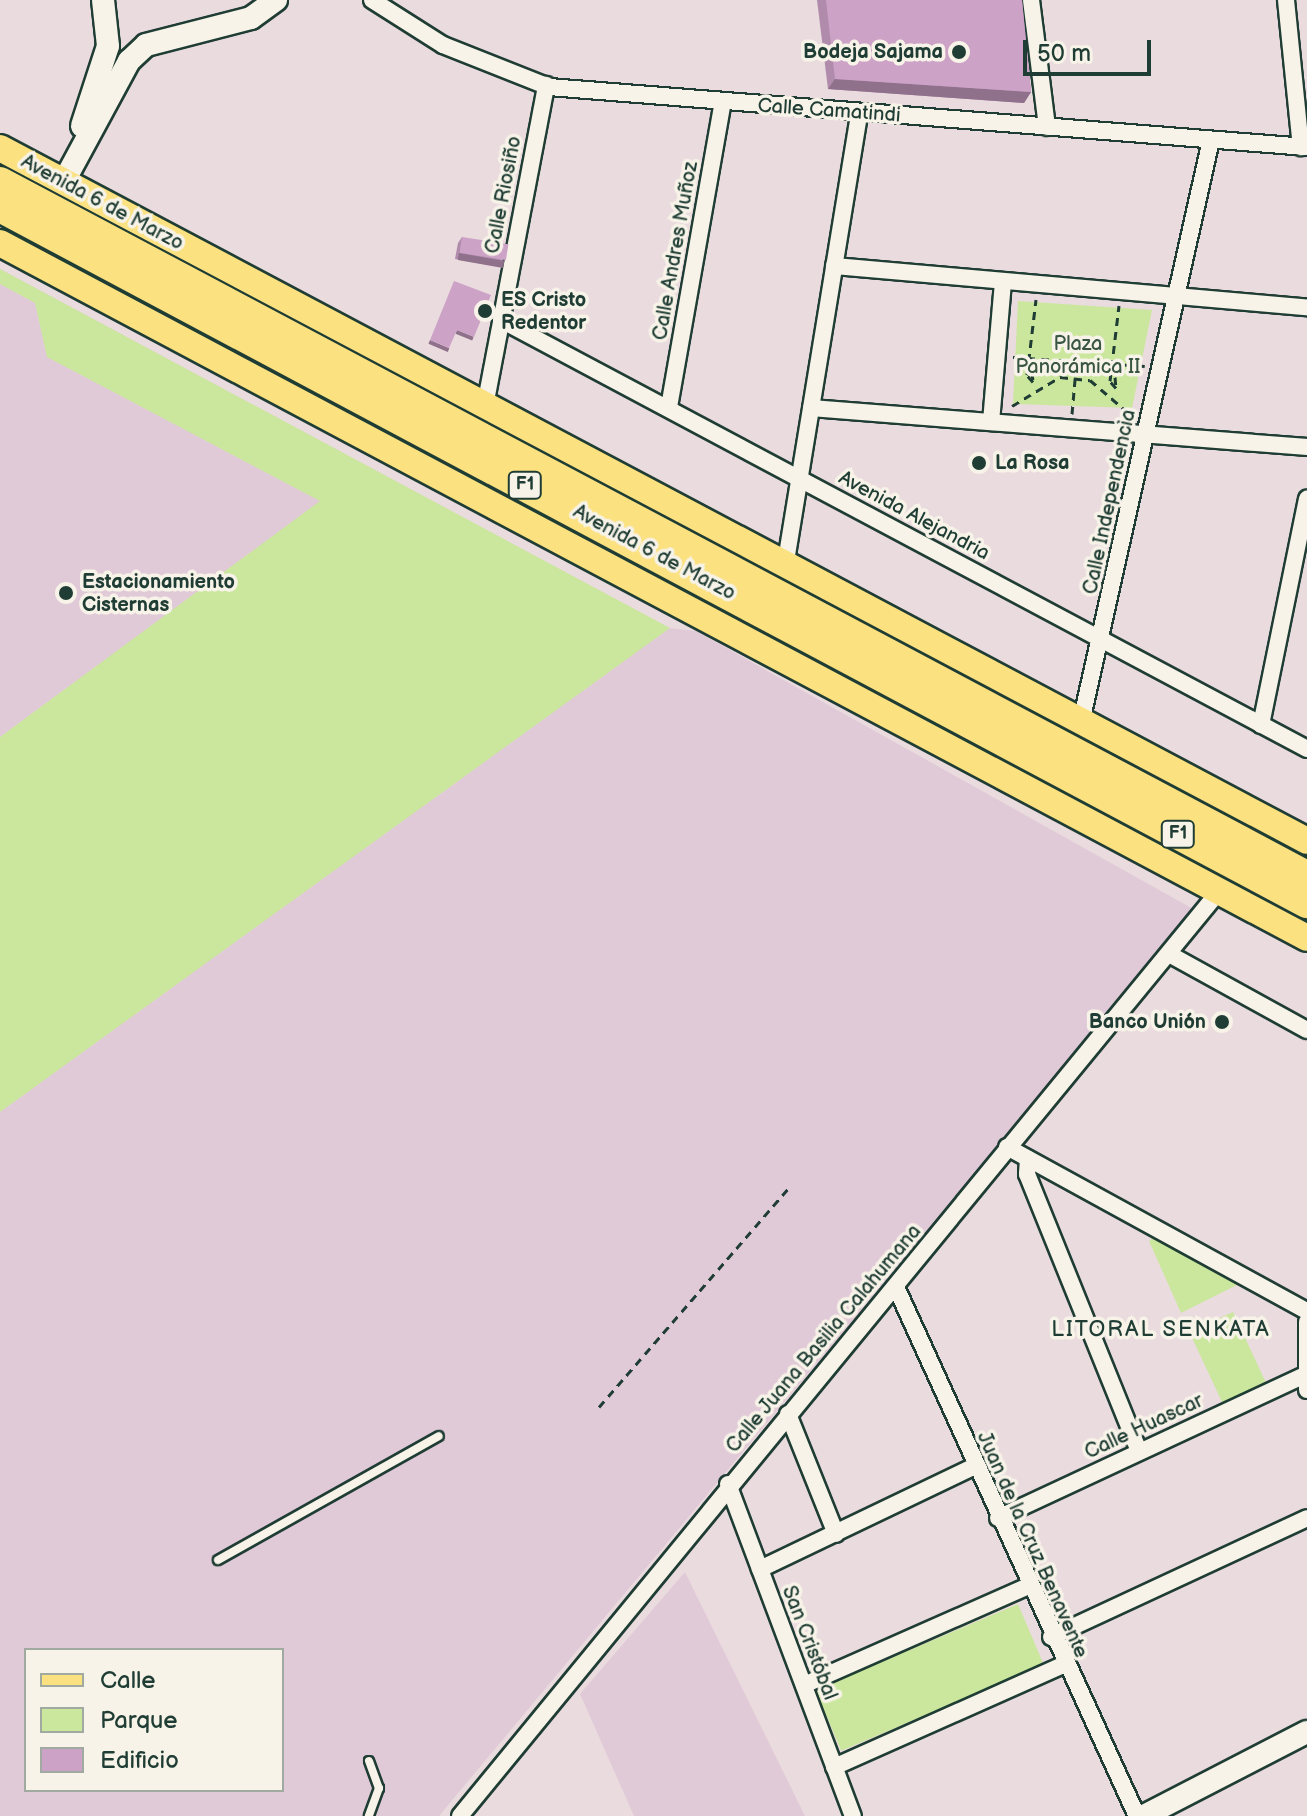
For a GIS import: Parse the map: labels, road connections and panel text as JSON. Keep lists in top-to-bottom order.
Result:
{
  "streets": {
    "highway": ["Avenida 6 de Marzo", "F1"],
    "street": [
      "Calle Camatindi",
      "Calle Riosiño",
      "Calle Andres Muñoz",
      "Calle Independencia",
      "Avenida Alejandria",
      "Calle Juana Basilia Calahumana",
      "Calle Huascar",
      "Juan de la Cruz Benavente",
      "San Cristóbal"
    ]
  },
  "crossings": [
    ["Calle Camatindi", "Calle Riosiño"],
    ["Calle Camatindi", "Calle Andres Muñoz"],
    ["Calle Camatindi", "Calle Independencia"],
    ["Calle Riosiño", "Avenida 6 de Marzo"],
    ["Calle Riosiño", "Avenida Alejandria"],
    ["Avenida 6 de Marzo", "Calle Independencia"],
    ["Avenida 6 de Marzo", "Calle Juana Basilia Calahumana"],
    ["Calle Andres Muñoz", "Avenida Alejandria"],
    ["Calle Independencia", "Avenida Alejandria"],
    ["Calle Juana Basilia Calahumana", "Juan de la Cruz Benavente"],
    ["Calle Juana Basilia Calahumana", "San Cristóbal"],
    ["Calle Huascar", "Juan de la Cruz Benavente"]
  ],
  "districts": ["LITORAL SENKATA"],
  "parks": ["Plaza Panorámica II"],
  "places": [
    "Bodeja Sajama",
    "ES Cristo Redentor",
    "La Rosa",
    "Estacionamiento Cisternas",
    "Banco Unión"
  ],
  "legend": ["Calle", "Parque", "Edificio"],
  "scale_bar": "50 m"
}
